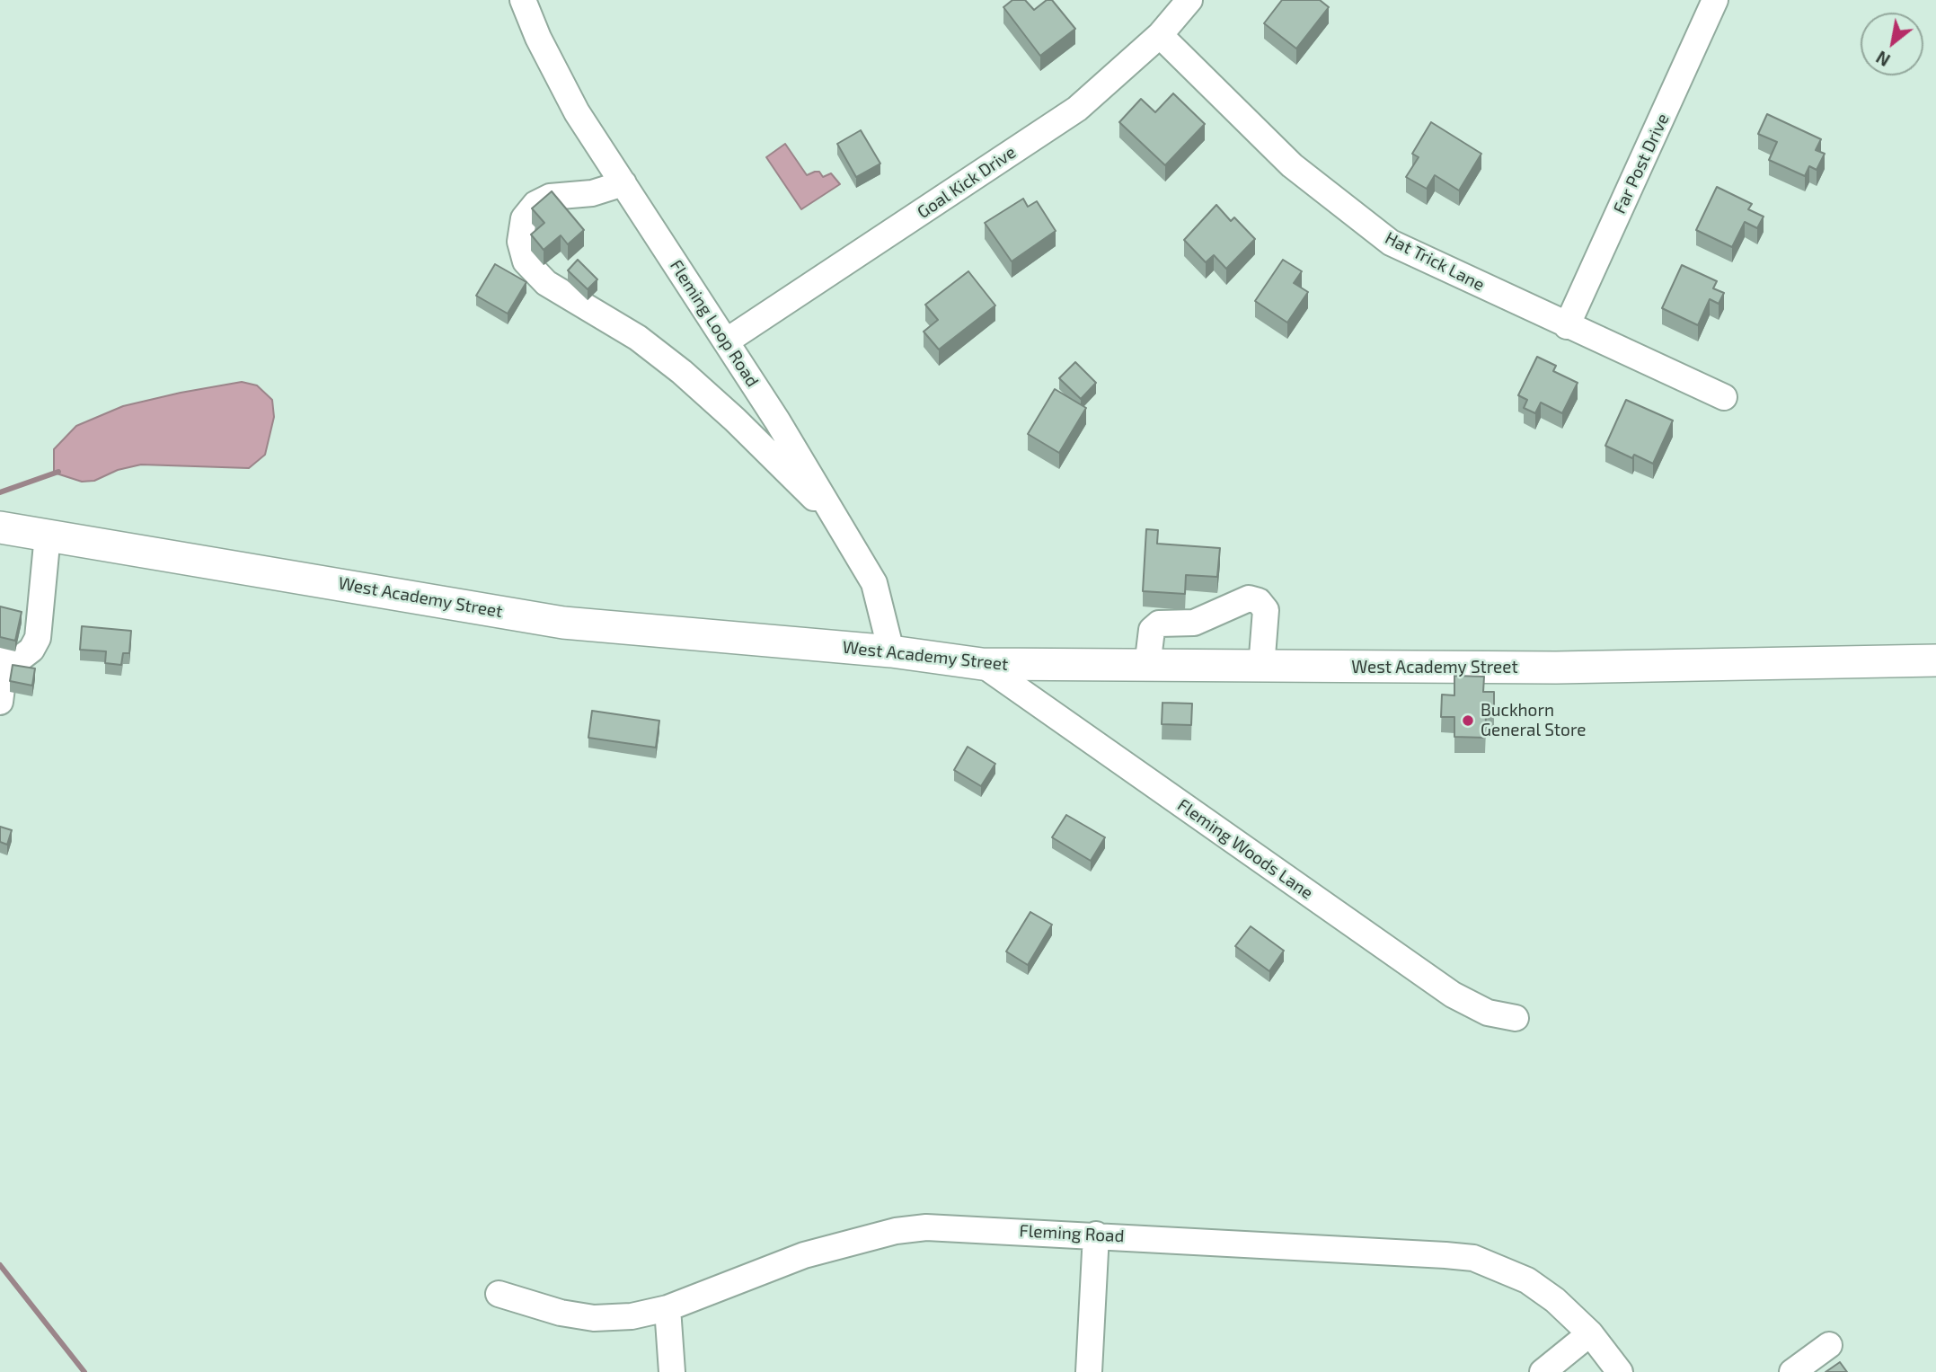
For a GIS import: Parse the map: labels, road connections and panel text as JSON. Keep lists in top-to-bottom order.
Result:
{
  "streets": {
    "main road": ["West Academy Street"],
    "street": [
      "Far Post Drive",
      "Goal Kick Drive",
      "Hat Trick Lane",
      "Fleming Loop Road",
      "Fleming Woods Lane",
      "Fleming Road"
    ]
  },
  "crossings": [
    ["Far Post Drive", "Hat Trick Lane"],
    ["Goal Kick Drive", "Hat Trick Lane"],
    ["Goal Kick Drive", "Fleming Loop Road"],
    ["Fleming Loop Road", "West Academy Street"],
    ["West Academy Street", "Fleming Woods Lane"]
  ],
  "places": ["Buckhorn General Store"],
  "north": "bottom left"
}
